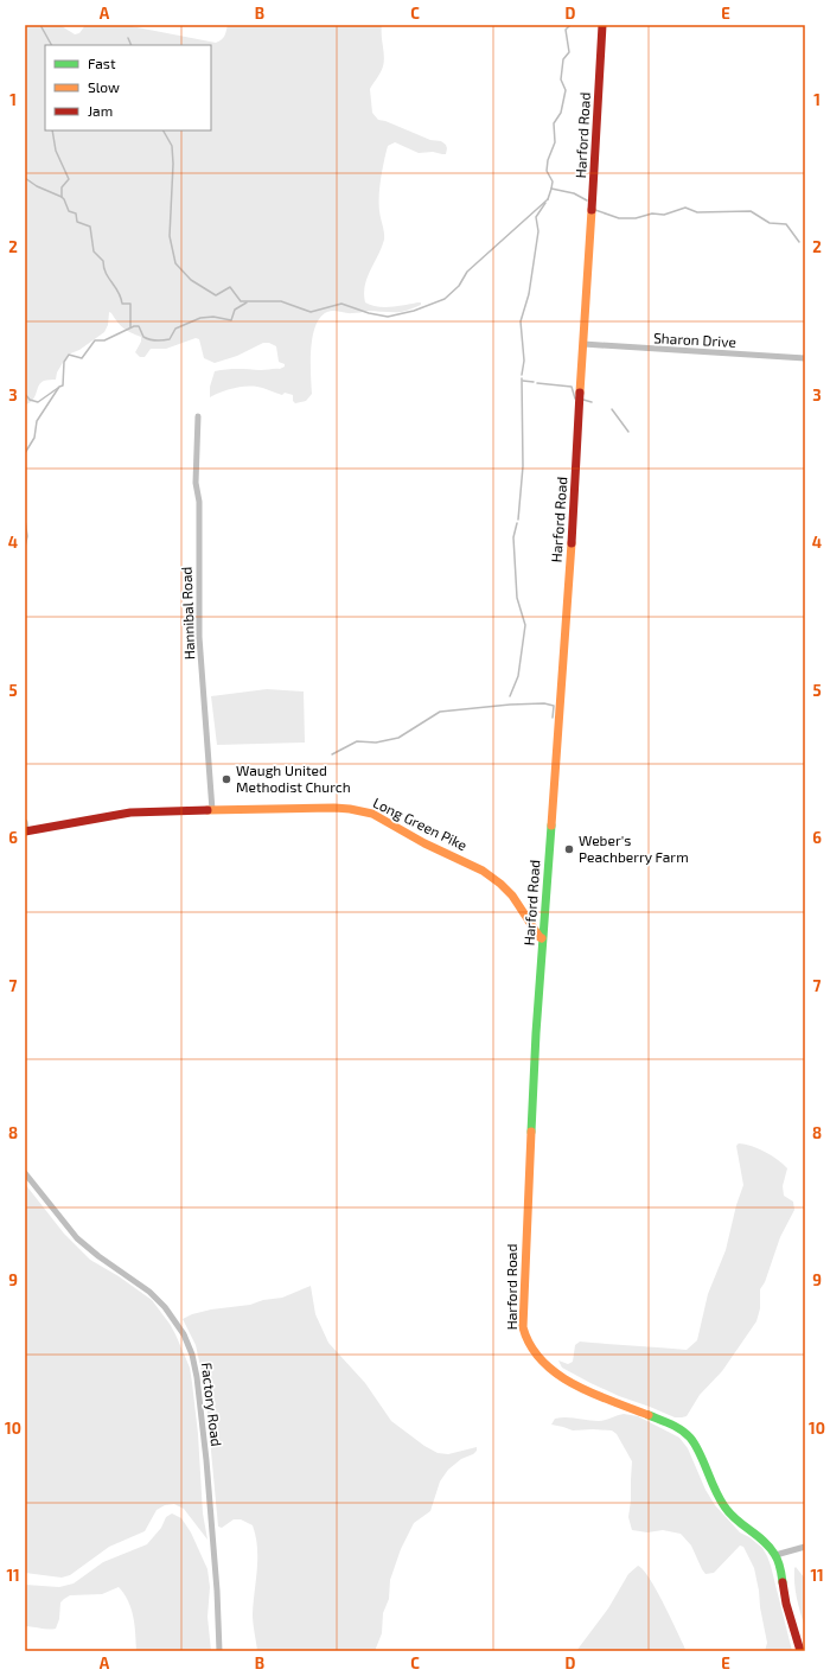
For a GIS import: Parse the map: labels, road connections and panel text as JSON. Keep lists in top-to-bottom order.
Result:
{
  "streets": {
    "main road": ["Harford Road", "Long Green Pike"],
    "street": ["Sharon Drive", "Hannibal Road", "Factory Road"]
  },
  "crossings": [
    ["Harford Road", "Sharon Drive"],
    ["Harford Road", "Long Green Pike"],
    ["Hannibal Road", "Long Green Pike"]
  ],
  "places": ["Waugh United Methodist Church", "Weber's Peachberry Farm"],
  "legend": ["Fast", "Slow", "Jam"],
  "grid": {
    "columns": [
      "A",
      "B",
      "C",
      "D",
      "E"
    ],
    "rows": [
      "1",
      "2",
      "3",
      "4",
      "5",
      "6",
      "7",
      "8",
      "9",
      "10",
      "11"
    ]
  }
}
